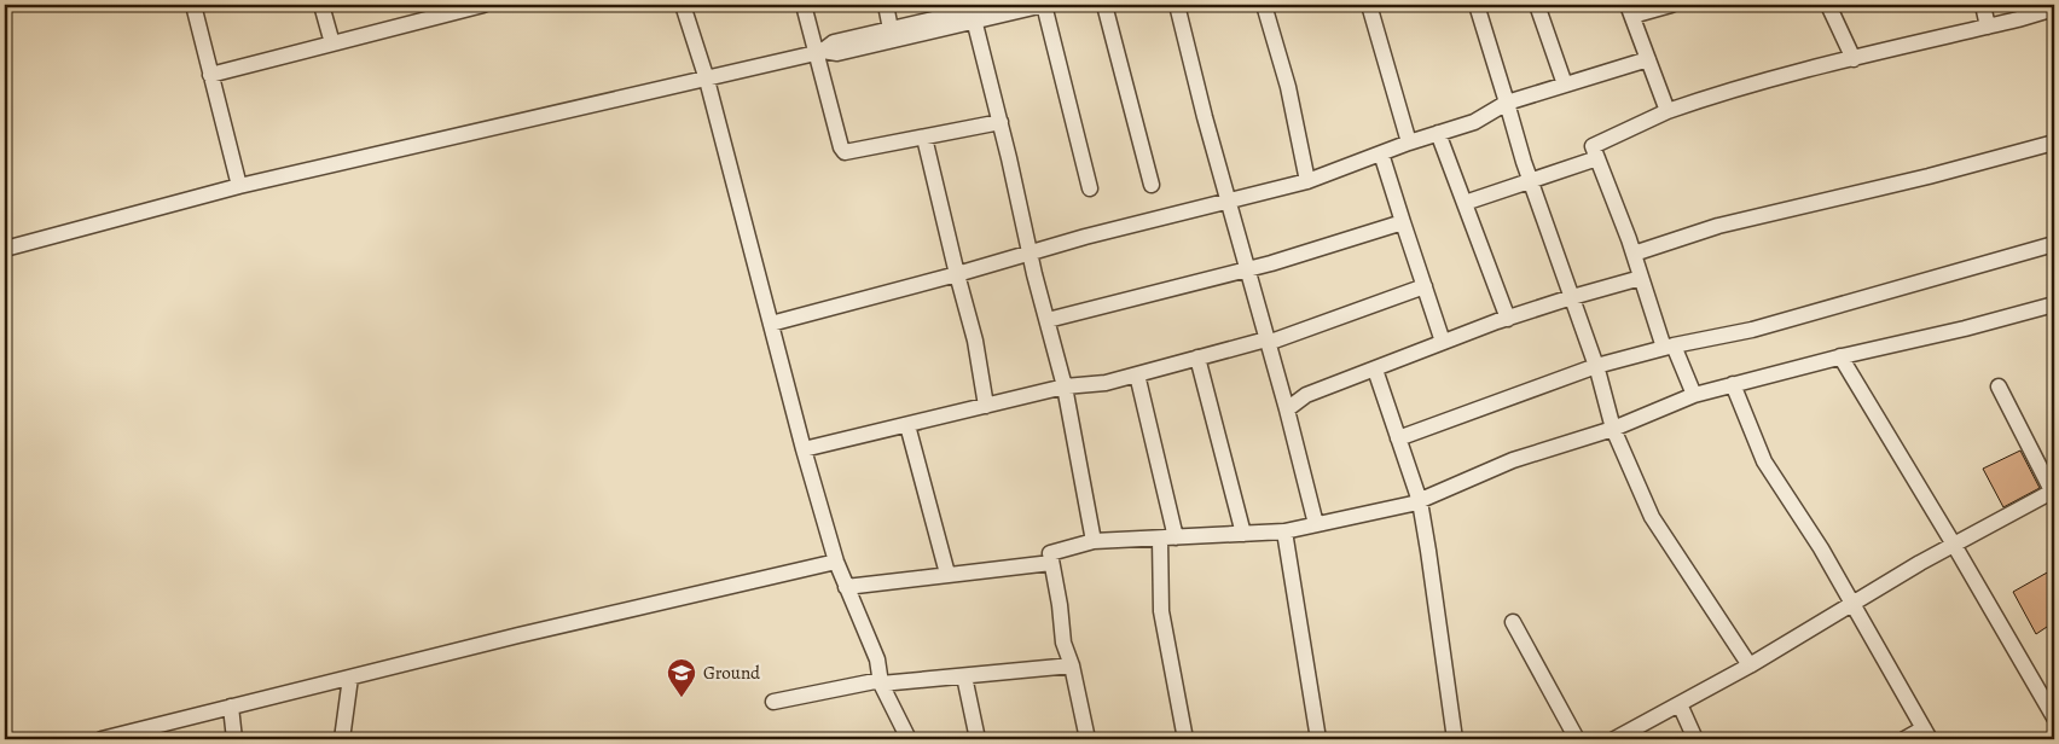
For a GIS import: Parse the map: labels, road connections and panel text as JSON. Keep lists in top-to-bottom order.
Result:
{
  "places": {
    "school or university": ["Ground"]
  }
}
